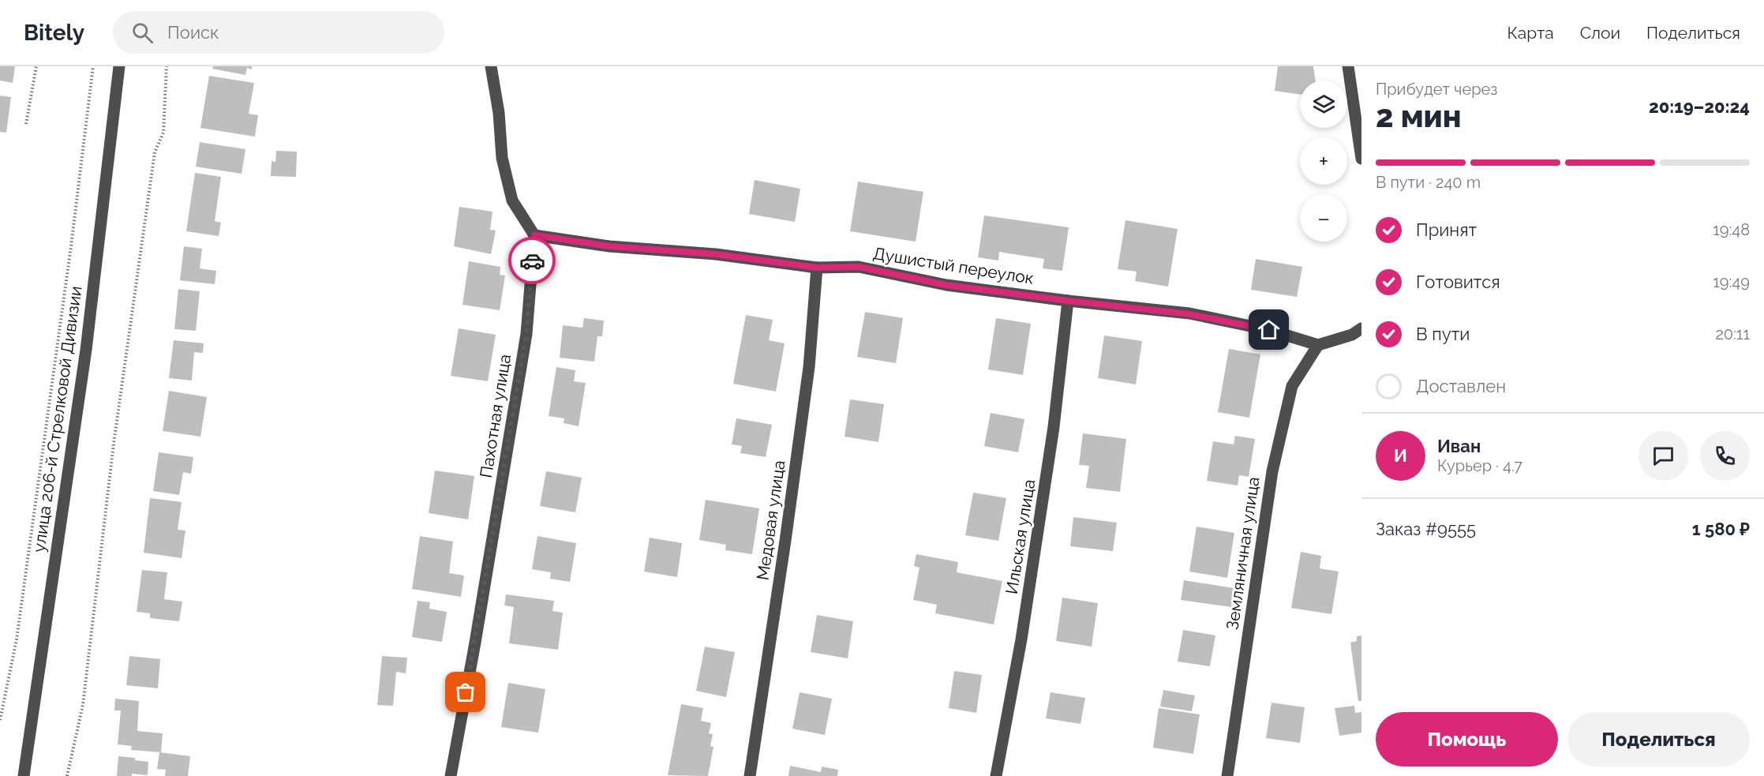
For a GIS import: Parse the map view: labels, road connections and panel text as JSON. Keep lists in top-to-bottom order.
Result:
{
  "streets": {
    "street": [
      "Душистый переулок",
      "Пахотная улица",
      "улица 206-й Стрелковой Дивизии",
      "Медовая улица",
      "Ильская улица",
      "Земляничная улица"
    ]
  },
  "crossings": [
    ["Душистый переулок", "Пахотная улица"],
    ["Душистый переулок", "Медовая улица"],
    ["Душистый переулок", "Ильская улица"],
    ["Душистый переулок", "Земляничная улица"]
  ],
  "page": {
    "header": "Bitely",
    "search": "Поиск",
    "nav": ["Карта", "Слои", "Поделиться"],
    "heading": ["2 мин", "Прибудет через", "20:19–20:24"],
    "panel": [
      "Иван",
      "Курьер · 4.7",
      "Заказ #9555",
      "1 580 ₽"
    ],
    "map_buttons": ["+", "−"],
    "bar": "В пути · 240 m",
    "list": [
      ["Принят", "19:48"],
      ["Готовится", "19:49"],
      ["В пути", "20:11"],
      "Доставлен"
    ],
    "round": "И",
    "buttons": ["Помощь", "Поделиться"]
  }
}
